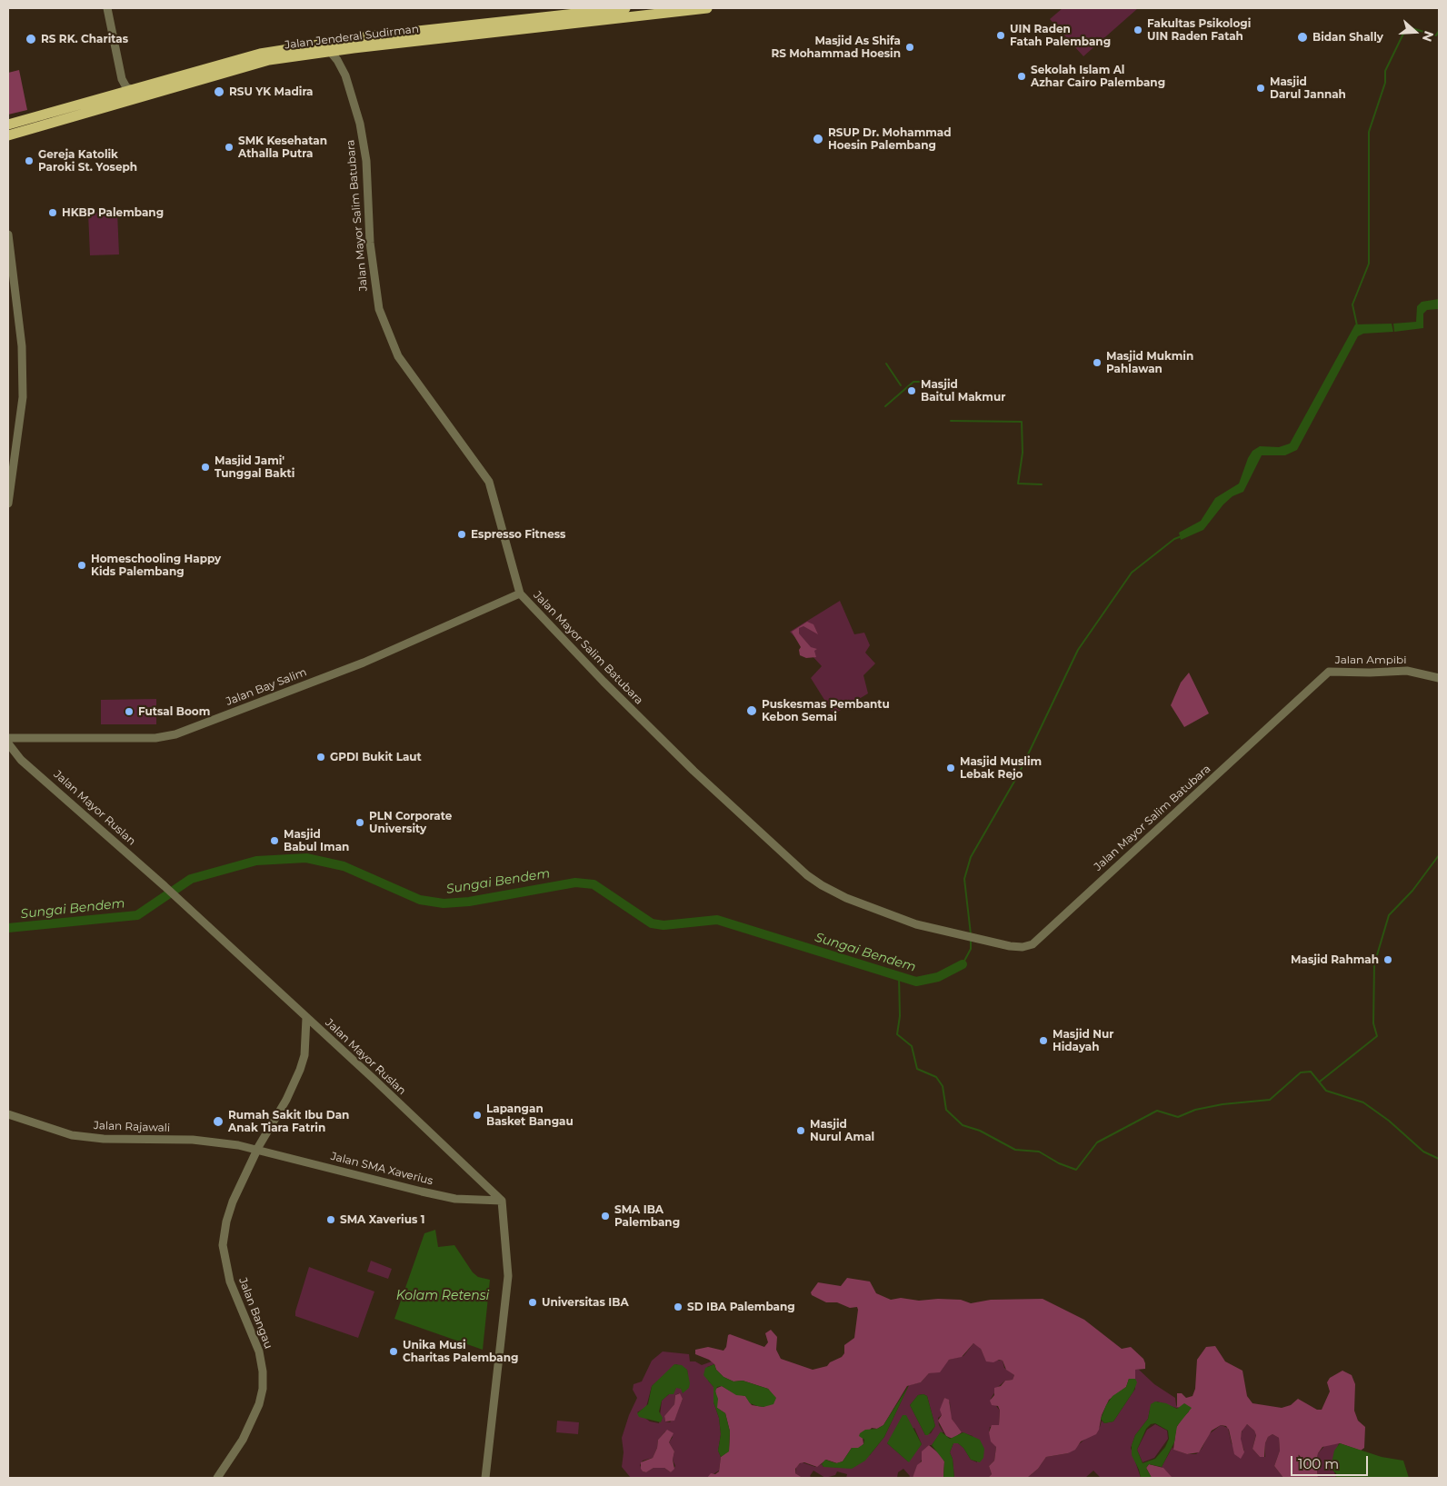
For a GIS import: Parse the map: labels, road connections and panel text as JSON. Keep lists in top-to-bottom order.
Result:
{
  "streets": {
    "highway": ["Jalan Jenderal Sudirman"],
    "street": [
      "Jalan Mayor Salim Batubara",
      "Jalan Ampibi",
      "Jalan Bay Salim",
      "Jalan Mayor Ruslan",
      "Jalan Rajawali",
      "Jalan SMA Xaverius",
      "Jalan Bangau"
    ]
  },
  "crossings": [
    ["Jalan Jenderal Sudirman", "Jalan Mayor Salim Batubara"],
    ["Jalan Mayor Salim Batubara", "Jalan Ampibi"],
    ["Jalan Mayor Salim Batubara", "Jalan Bay Salim"],
    ["Jalan Mayor Ruslan", "Jalan SMA Xaverius"],
    ["Jalan Mayor Ruslan", "Jalan Bangau"],
    ["Jalan Rajawali", "Jalan SMA Xaverius"],
    ["Jalan Rajawali", "Jalan Bangau"],
    ["Jalan SMA Xaverius", "Jalan Bangau"]
  ],
  "water": ["Sungai Bendem", "Kolam Retensi"],
  "places": [
    "Fakultas Psikologi UIN Raden Fatah",
    "UIN Raden Fatah Palembang",
    "Bidan Shally",
    "RS RK. Charitas",
    "Masjid As Shifa RS Mohammad Hoesin",
    "Sekolah Islam Al Azhar Cairo Palembang",
    "Masjid Darul Jannah",
    "RSU YK Madira",
    "RSUP Dr. Mohammad Hoesin Palembang",
    "SMK Kesehatan Athalla Putra",
    "Gereja Katolik Paroki St. Yoseph",
    "HKBP Palembang",
    "Masjid Mukmin Pahlawan",
    "Masjid Baitul Makmur",
    "Masjid Jami' Tunggal Bakti",
    "Espresso Fitness",
    "Homeschooling Happy Kids Palembang",
    "Puskesmas Pembantu Kebon Semai",
    "Futsal Boom",
    "GPDI Bukit Laut",
    "Masjid Muslim Lebak Rejo",
    "PLN Corporate University",
    "Masjid Babul Iman",
    "Masjid Rahmah",
    "Masjid Nur Hidayah",
    "Lapangan Basket Bangau",
    "Rumah Sakit Ibu Dan Anak Tiara Fatrin",
    "Masjid Nurul Amal",
    "SMA IBA Palembang",
    "SMA Xaverius 1",
    "Universitas IBA",
    "SD IBA Palembang",
    "Unika Musi Charitas Palembang"
  ],
  "scale_bar": "100 m",
  "north": "right"
}
